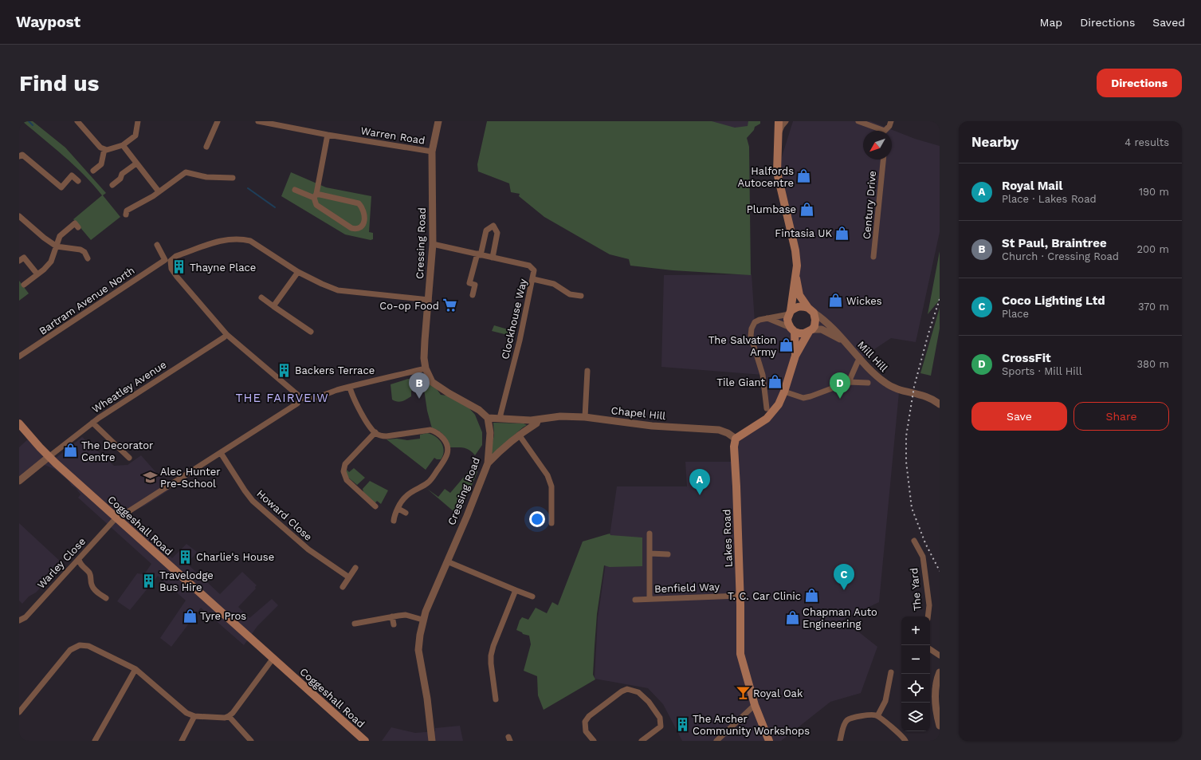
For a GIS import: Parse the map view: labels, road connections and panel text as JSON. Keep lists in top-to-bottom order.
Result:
{
  "streets": {
    "main road": ["Coggeshall Road", "Lakes Road"],
    "street": [
      "Warren Road",
      "Century Drive",
      "Cressing Road",
      "Bartram Avenue North",
      "Clockhouse Way",
      "Mill Hill",
      "Wheatley Avenue",
      "Chapel Hill",
      "Howard Close",
      "Warley Close",
      "Benfield Way",
      "The Yard"
    ]
  },
  "crossings": [
    ["Warren Road", "Cressing Road"],
    ["Cressing Road", "Bartram Avenue North"],
    ["Cressing Road", "Clockhouse Way"],
    ["Cressing Road", "Chapel Hill"],
    ["Clockhouse Way", "Chapel Hill"],
    ["Wheatley Avenue", "Coggeshall Road"],
    ["Chapel Hill", "Lakes Road"],
    ["Howard Close", "Warley Close"],
    ["Coggeshall Road", "Warley Close"],
    ["Lakes Road", "Benfield Way"]
  ],
  "districts": ["THE FAIRVEIW"],
  "places": {
    "shop": [
      "Halfords Autocentre",
      "Plumbase",
      "Fintasia UK",
      "Wickes",
      "The Salvation Army",
      "Tile Giant",
      "The Decorator Centre",
      "T. C. Car Clinic",
      "Tyre Pros",
      "Chapman Auto Engineering"
    ],
    "building": [
      "Thayne Place",
      "Backers Terrace",
      "Charlie's House",
      "Travelodge Bus Hire",
      "The Archer Community Workshops"
    ],
    "supermarket": ["Co-op Food"],
    "school or university": ["Alec Hunter Pre-School"],
    "bar": ["Royal Oak"]
  },
  "north": "bottom left",
  "page": {
    "header": "Waypost",
    "nav": ["Map", "Directions", "Saved"],
    "buttons": [
      "Directions",
      ["Save", "Share"]
    ],
    "title": "Find us",
    "heading": ["Nearby", "4 results"],
    "list": [
      {
        "mark": "A",
        "name": "Royal Mail",
        "note": "Place · Lakes Road",
        "value": "190 m"
      },
      {
        "mark": "B",
        "name": "St Paul, Braintree",
        "note": "Church · Cressing Road",
        "value": "200 m"
      },
      {
        "mark": "C",
        "name": "Coco Lighting Ltd",
        "note": "Place",
        "value": "370 m"
      },
      {
        "mark": "D",
        "name": "CrossFit",
        "note": "Sports · Mill Hill",
        "value": "380 m"
      }
    ],
    "pins": [
      "B",
      "D",
      "A",
      "C"
    ],
    "map_buttons": ["+", "−"]
  }
}
